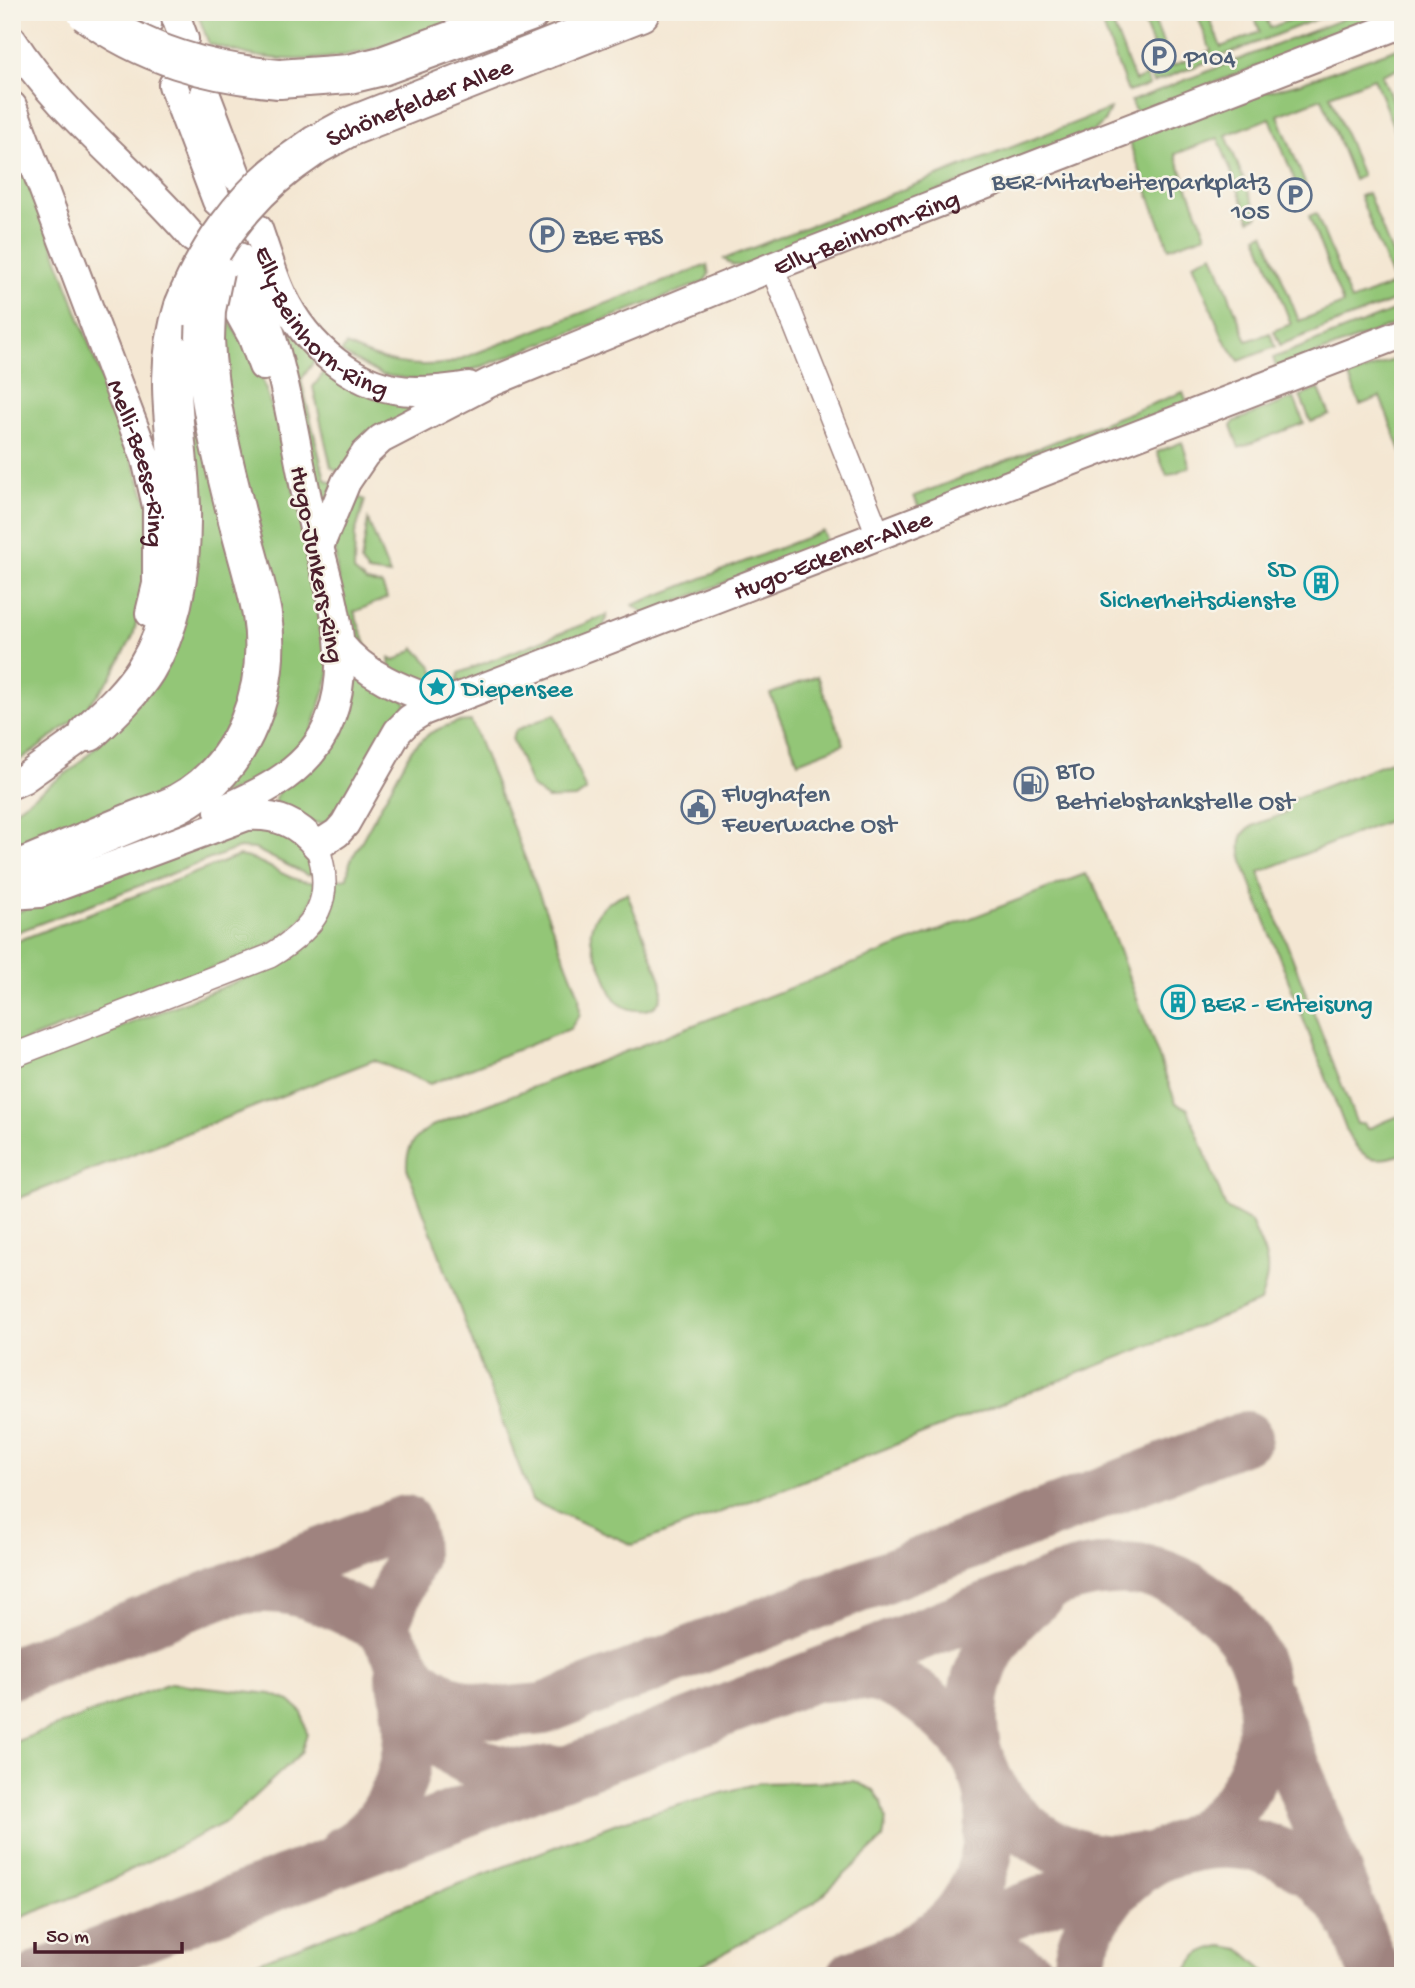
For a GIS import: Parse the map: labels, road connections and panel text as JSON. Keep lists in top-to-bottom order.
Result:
{
  "streets": {
    "highway": ["Schönefelder Allee"],
    "street": [
      "Elly-Beinhorn-Ring",
      "Melli-Beese-Ring",
      "Hugo-Eckener-Allee",
      "Hugo-Junkers-Ring"
    ]
  },
  "crossings": [
    ["Schönefelder Allee", "Elly-Beinhorn-Ring"],
    ["Schönefelder Allee", "Melli-Beese-Ring"],
    ["Schönefelder Allee", "Hugo-Junkers-Ring"],
    ["Elly-Beinhorn-Ring", "Hugo-Junkers-Ring"]
  ],
  "places": {
    "parking": ["P104", "BER-Mitarbeiterparkplatz 105", "ZBE FBS"],
    "building": ["SD Sicherheitsdienste", "BER - Enteisung"],
    "place": ["Diepensee"],
    "fuel station": ["BTO Betriebstankstelle Ost"],
    "public building": ["Flughafen Feuerwache Ost"]
  },
  "scale_bar": "50 m"
}
